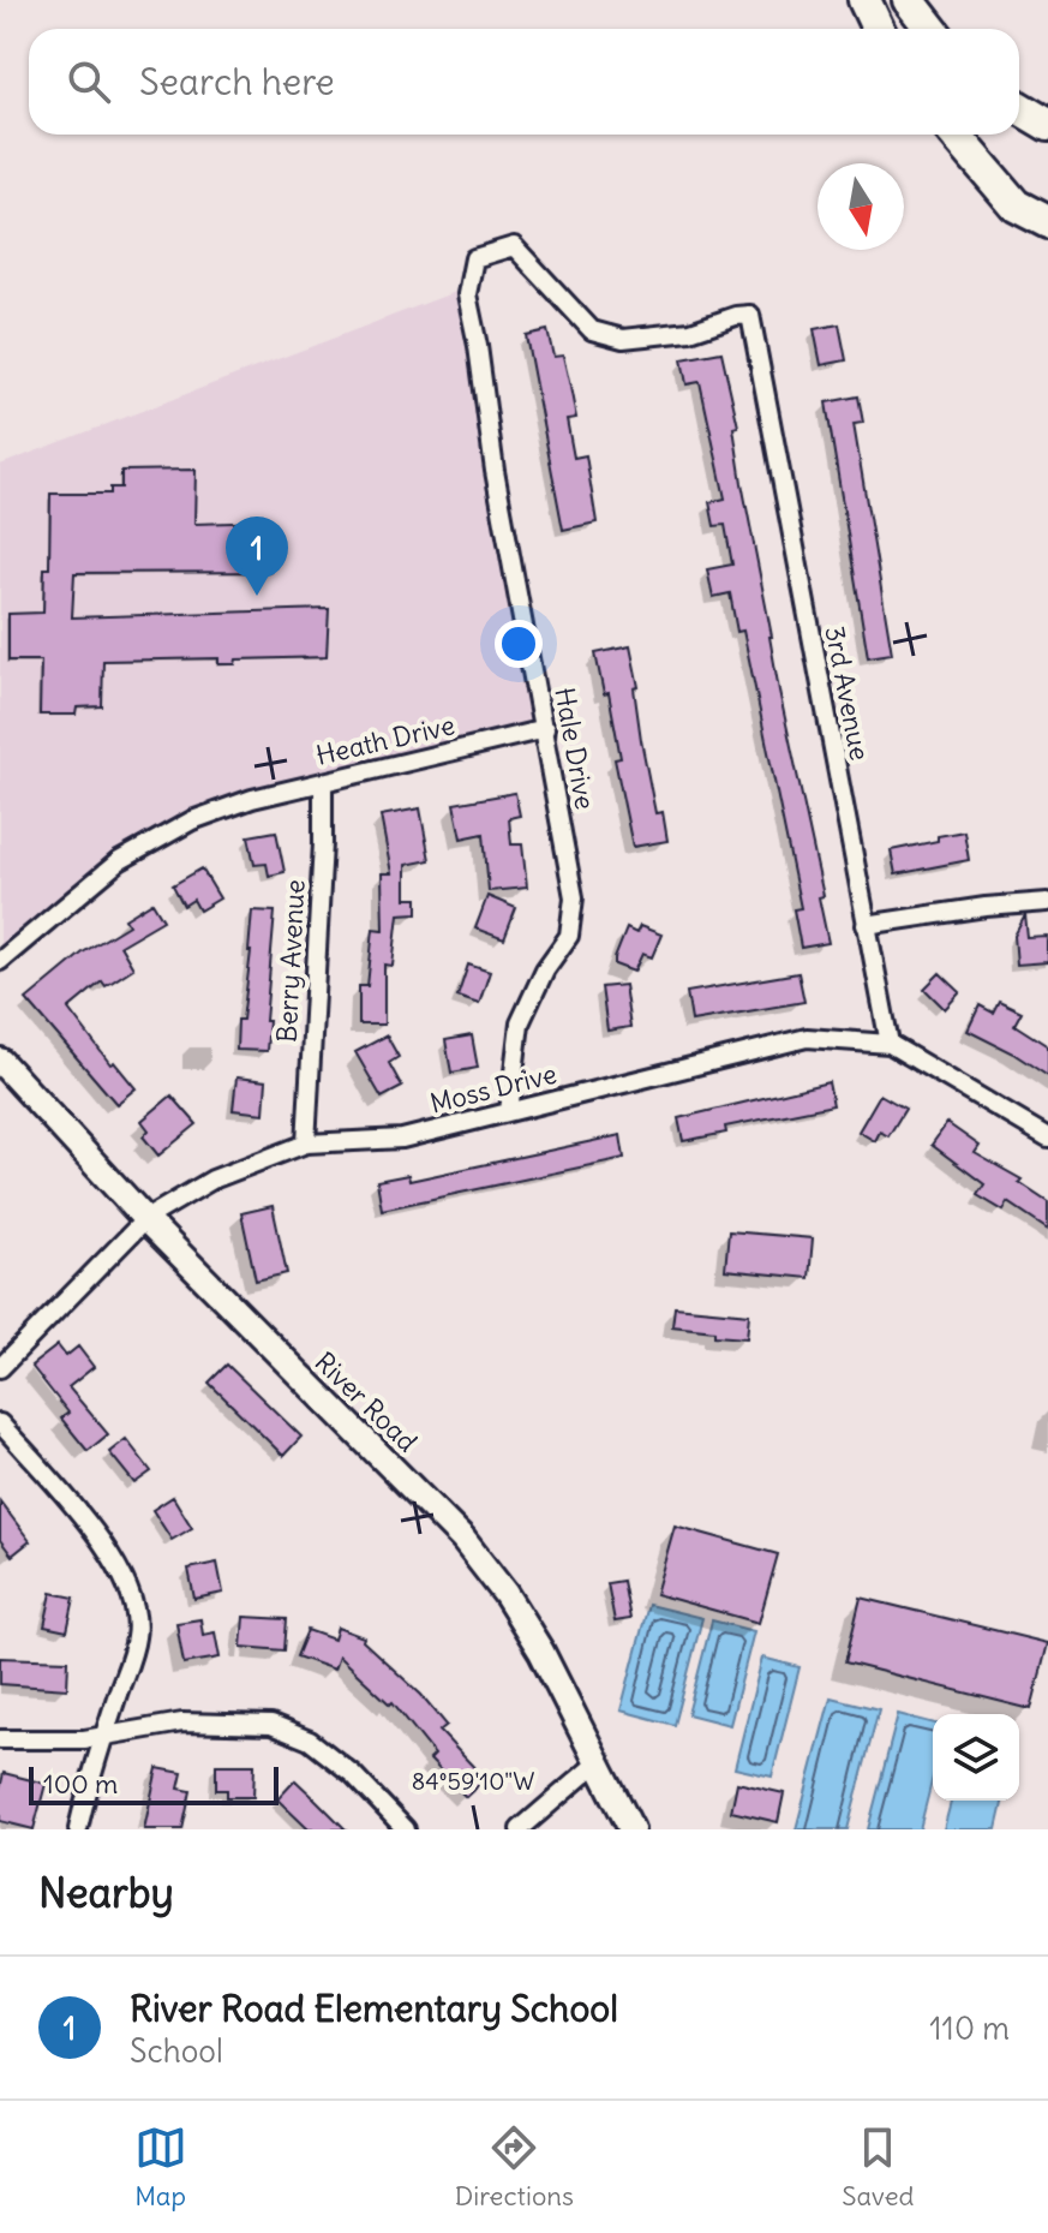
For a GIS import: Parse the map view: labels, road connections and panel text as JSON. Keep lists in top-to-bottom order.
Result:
{
  "streets": {
    "main road": ["River Road"],
    "street": [
      "3rd Avenue",
      "Heath Drive",
      "Hale Drive",
      "Berry Avenue",
      "Moss Drive"
    ]
  },
  "crossings": [
    ["3rd Avenue", "Hale Drive"],
    ["3rd Avenue", "Moss Drive"],
    ["Heath Drive", "Hale Drive"],
    ["Heath Drive", "Berry Avenue"],
    ["Hale Drive", "Moss Drive"],
    ["Berry Avenue", "Moss Drive"],
    ["Moss Drive", "River Road"]
  ],
  "scale_bar": "100 m",
  "north": "bottom",
  "page": {
    "search": "Search here",
    "pins": "1",
    "scale": "100 m",
    "heading": "Nearby",
    "list": [
      {
        "mark": "1",
        "name": "River Road Elementary School",
        "note": "School",
        "value": "110 m"
      }
    ],
    "nav": ["Map", "Directions", "Saved"]
  },
  "coordinates": ["84°59'10\"W"]
}
